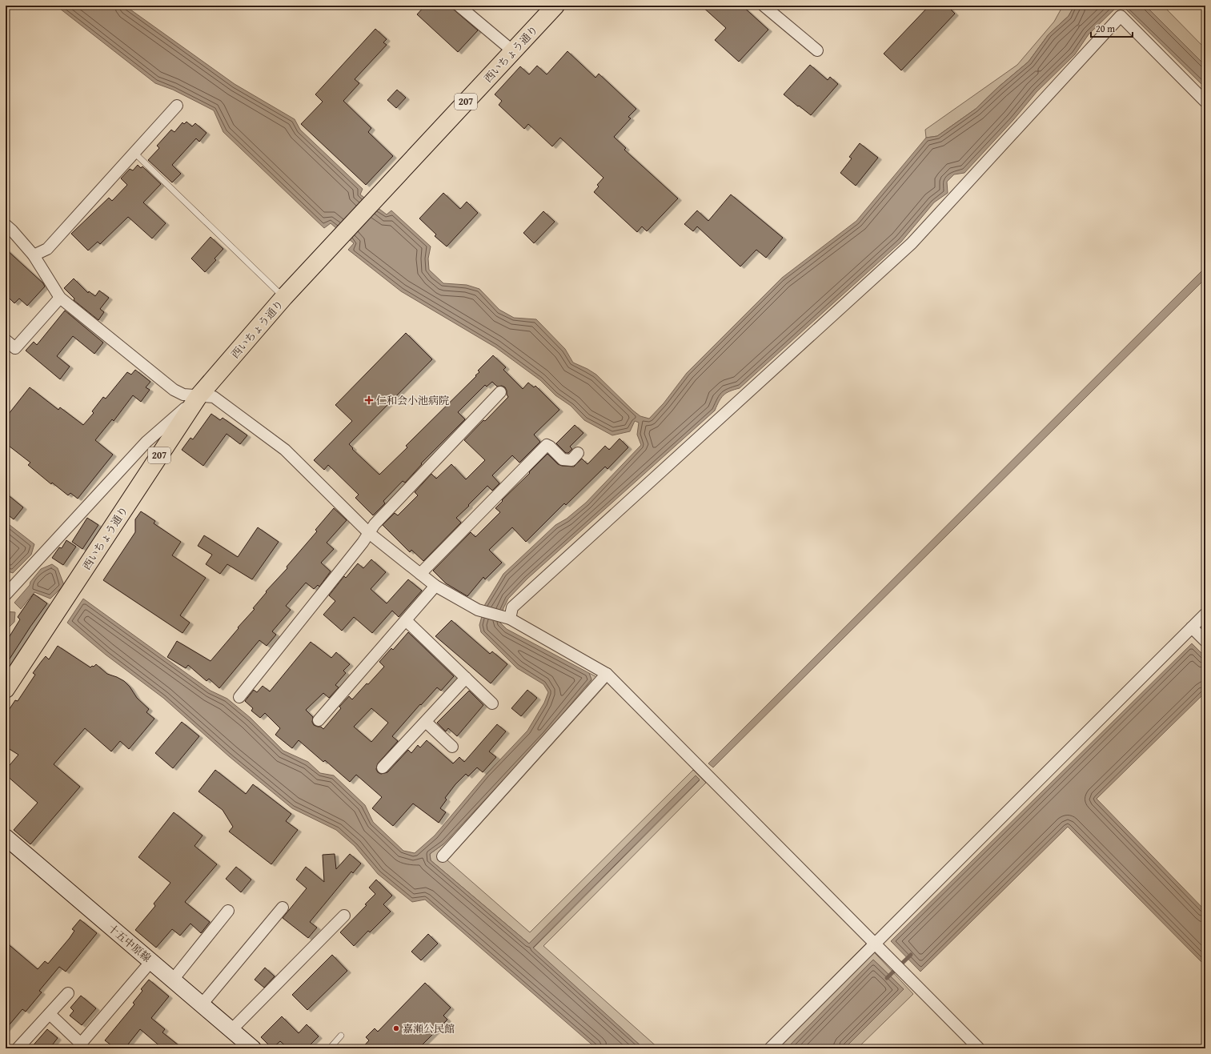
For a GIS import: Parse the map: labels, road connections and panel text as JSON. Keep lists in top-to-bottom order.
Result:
{
  "streets": {
    "highway": ["西いちょう通り", "207"],
    "main road": ["十五中原線"]
  },
  "places": {
    "health": ["仁和会小池病院"],
    "other": ["嘉瀬公民館"]
  },
  "scale_bar": "20 m"
}
